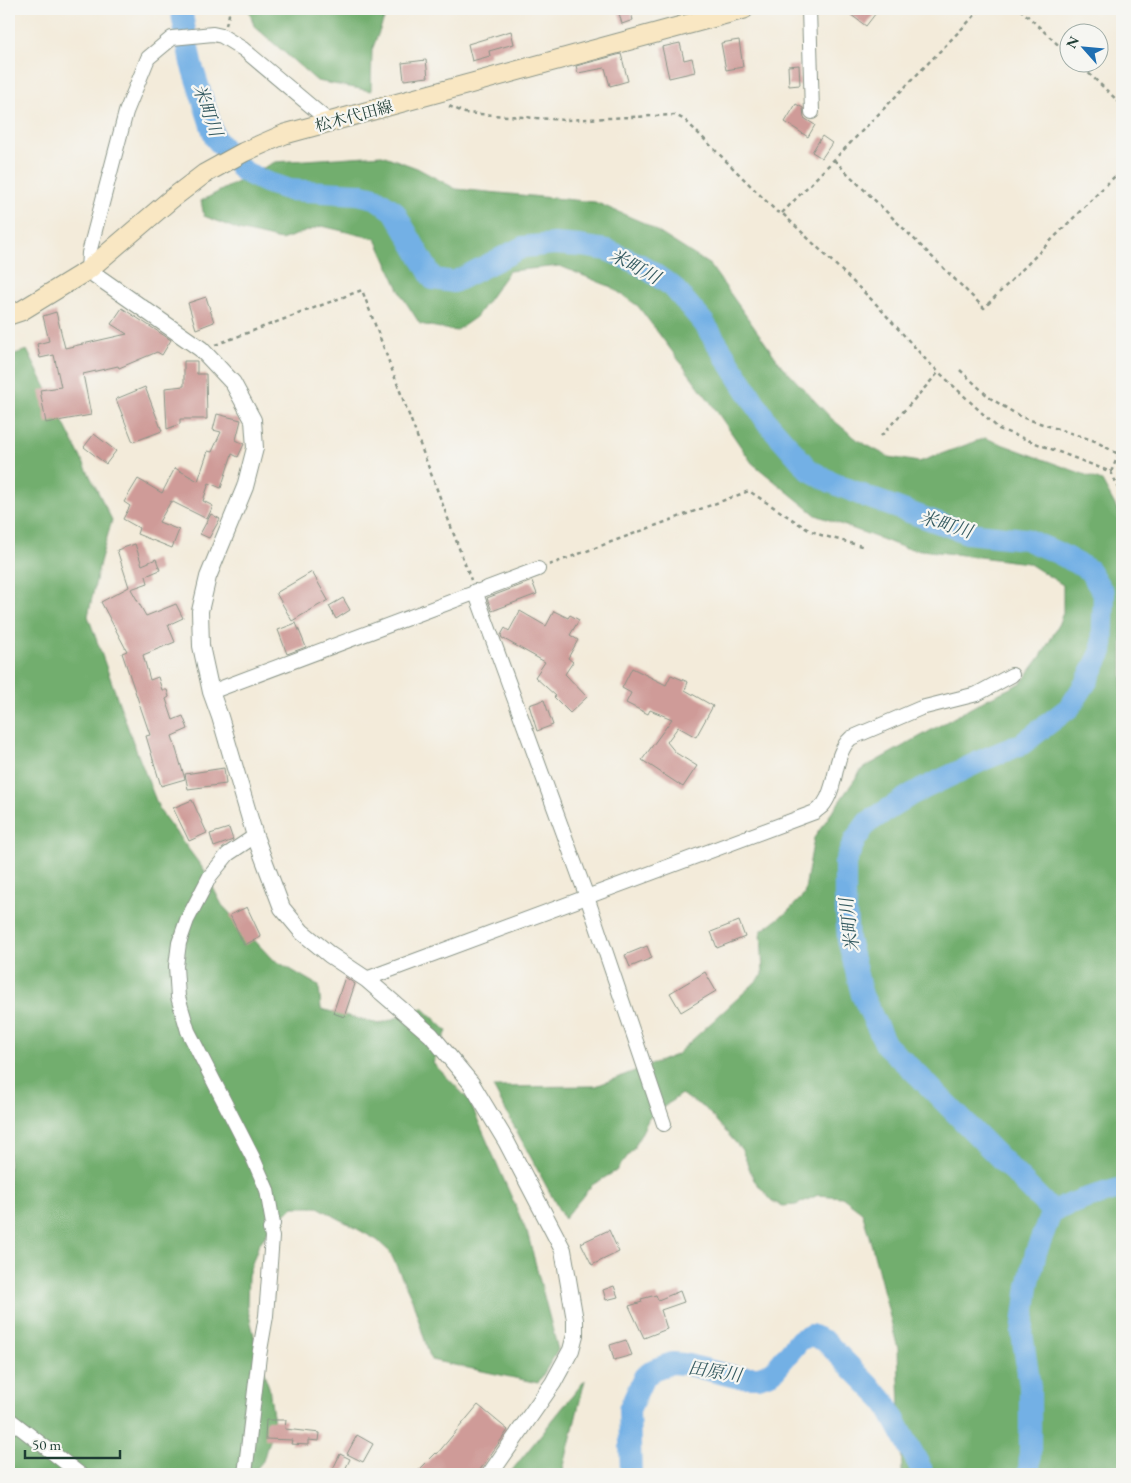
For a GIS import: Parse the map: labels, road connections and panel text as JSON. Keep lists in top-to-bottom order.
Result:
{
  "streets": {
    "main road": ["松木代田線"]
  },
  "water": ["米町川", "田原川"],
  "scale_bar": "50 m",
  "north": "top left"
}
